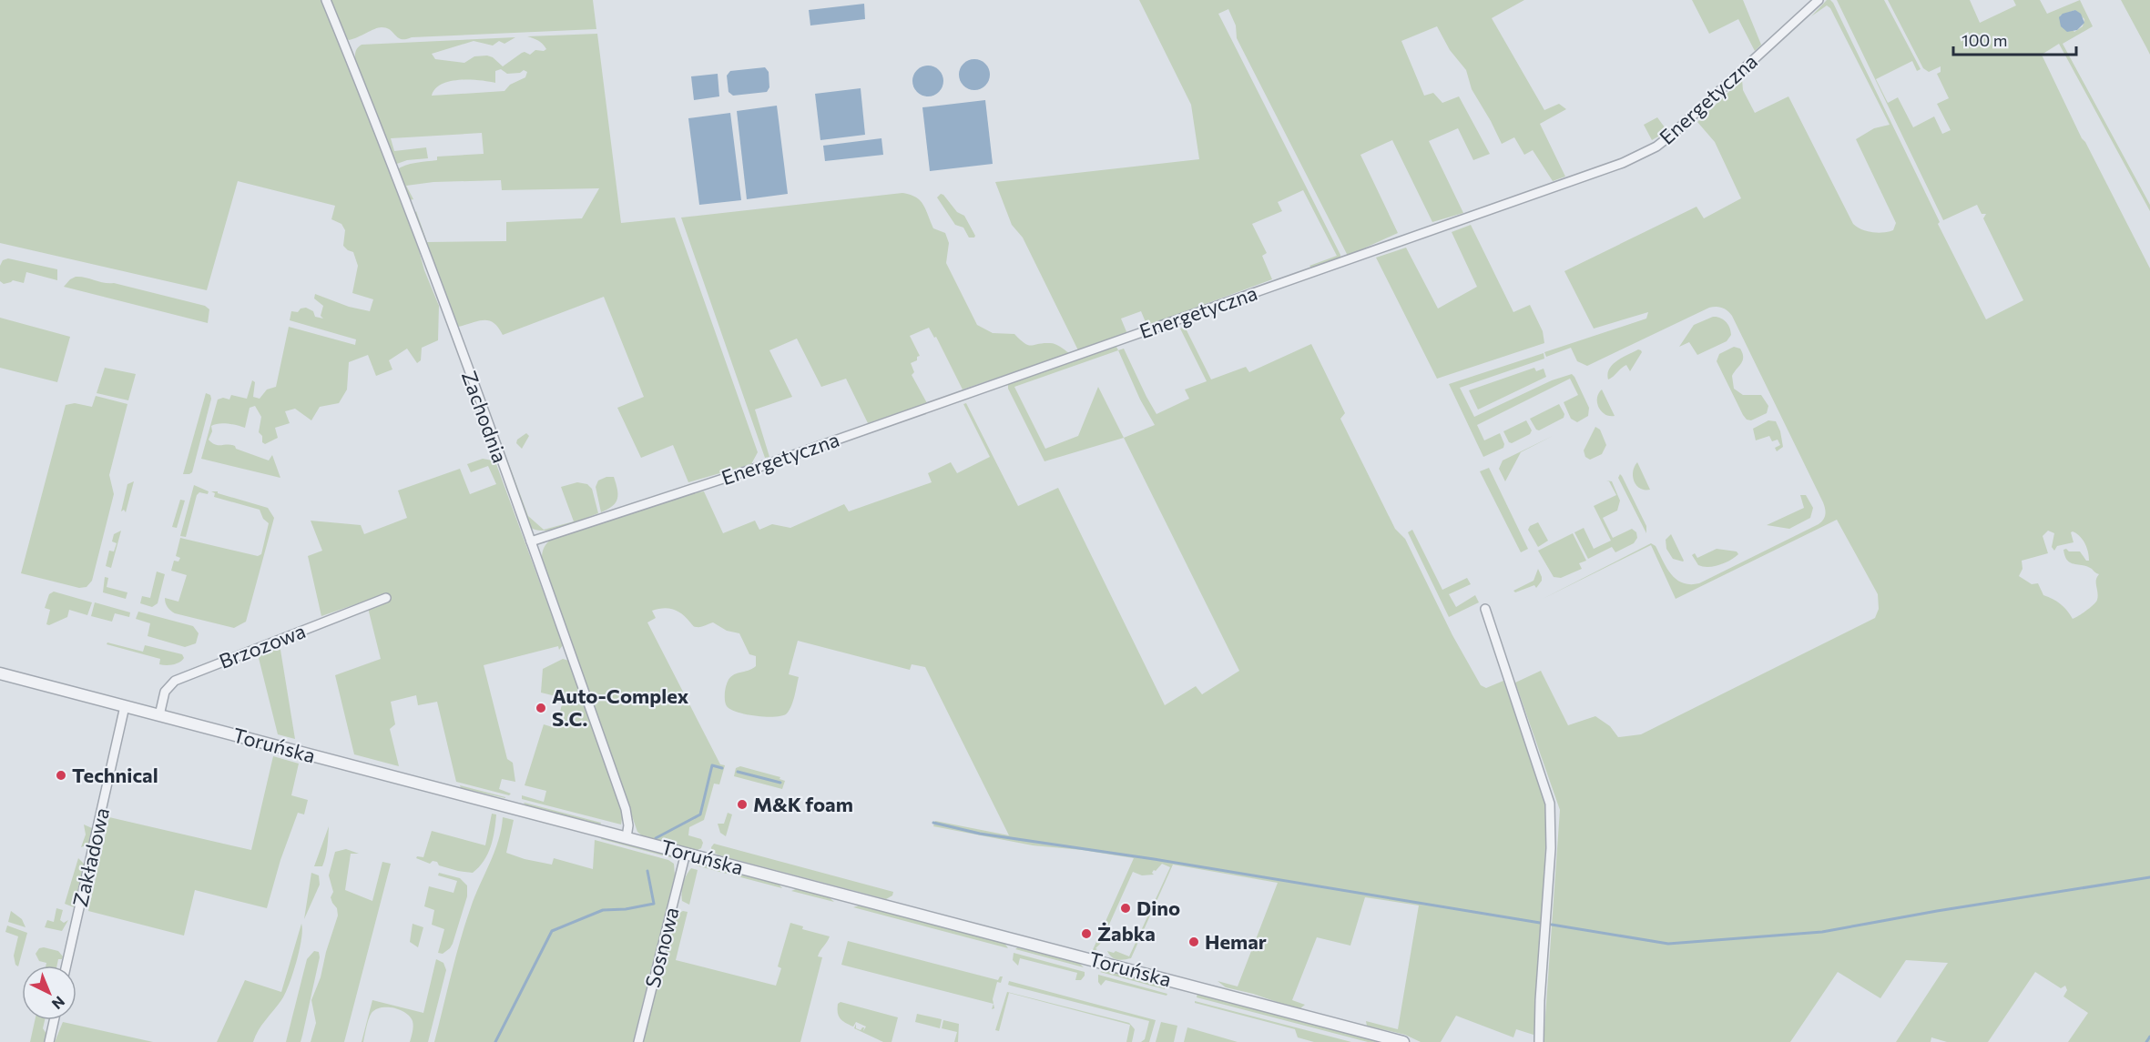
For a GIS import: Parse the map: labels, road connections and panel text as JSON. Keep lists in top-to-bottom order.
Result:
{
  "streets": {
    "street": [
      "Energetyczna",
      "Zachodnia",
      "Brzozowa",
      "Toruńska",
      "Zakładowa",
      "Sosnowa"
    ]
  },
  "crossings": [
    ["Energetyczna", "Zachodnia"],
    ["Zachodnia", "Toruńska"],
    ["Brzozowa", "Toruńska"],
    ["Toruńska", "Zakładowa"],
    ["Toruńska", "Sosnowa"]
  ],
  "places": [
    "Auto-Complex S.C.",
    "Technical",
    "M&K foam",
    "Dino",
    "Żabka",
    "Hemar"
  ],
  "scale_bar": "100 m",
  "north": "bottom right"
}
